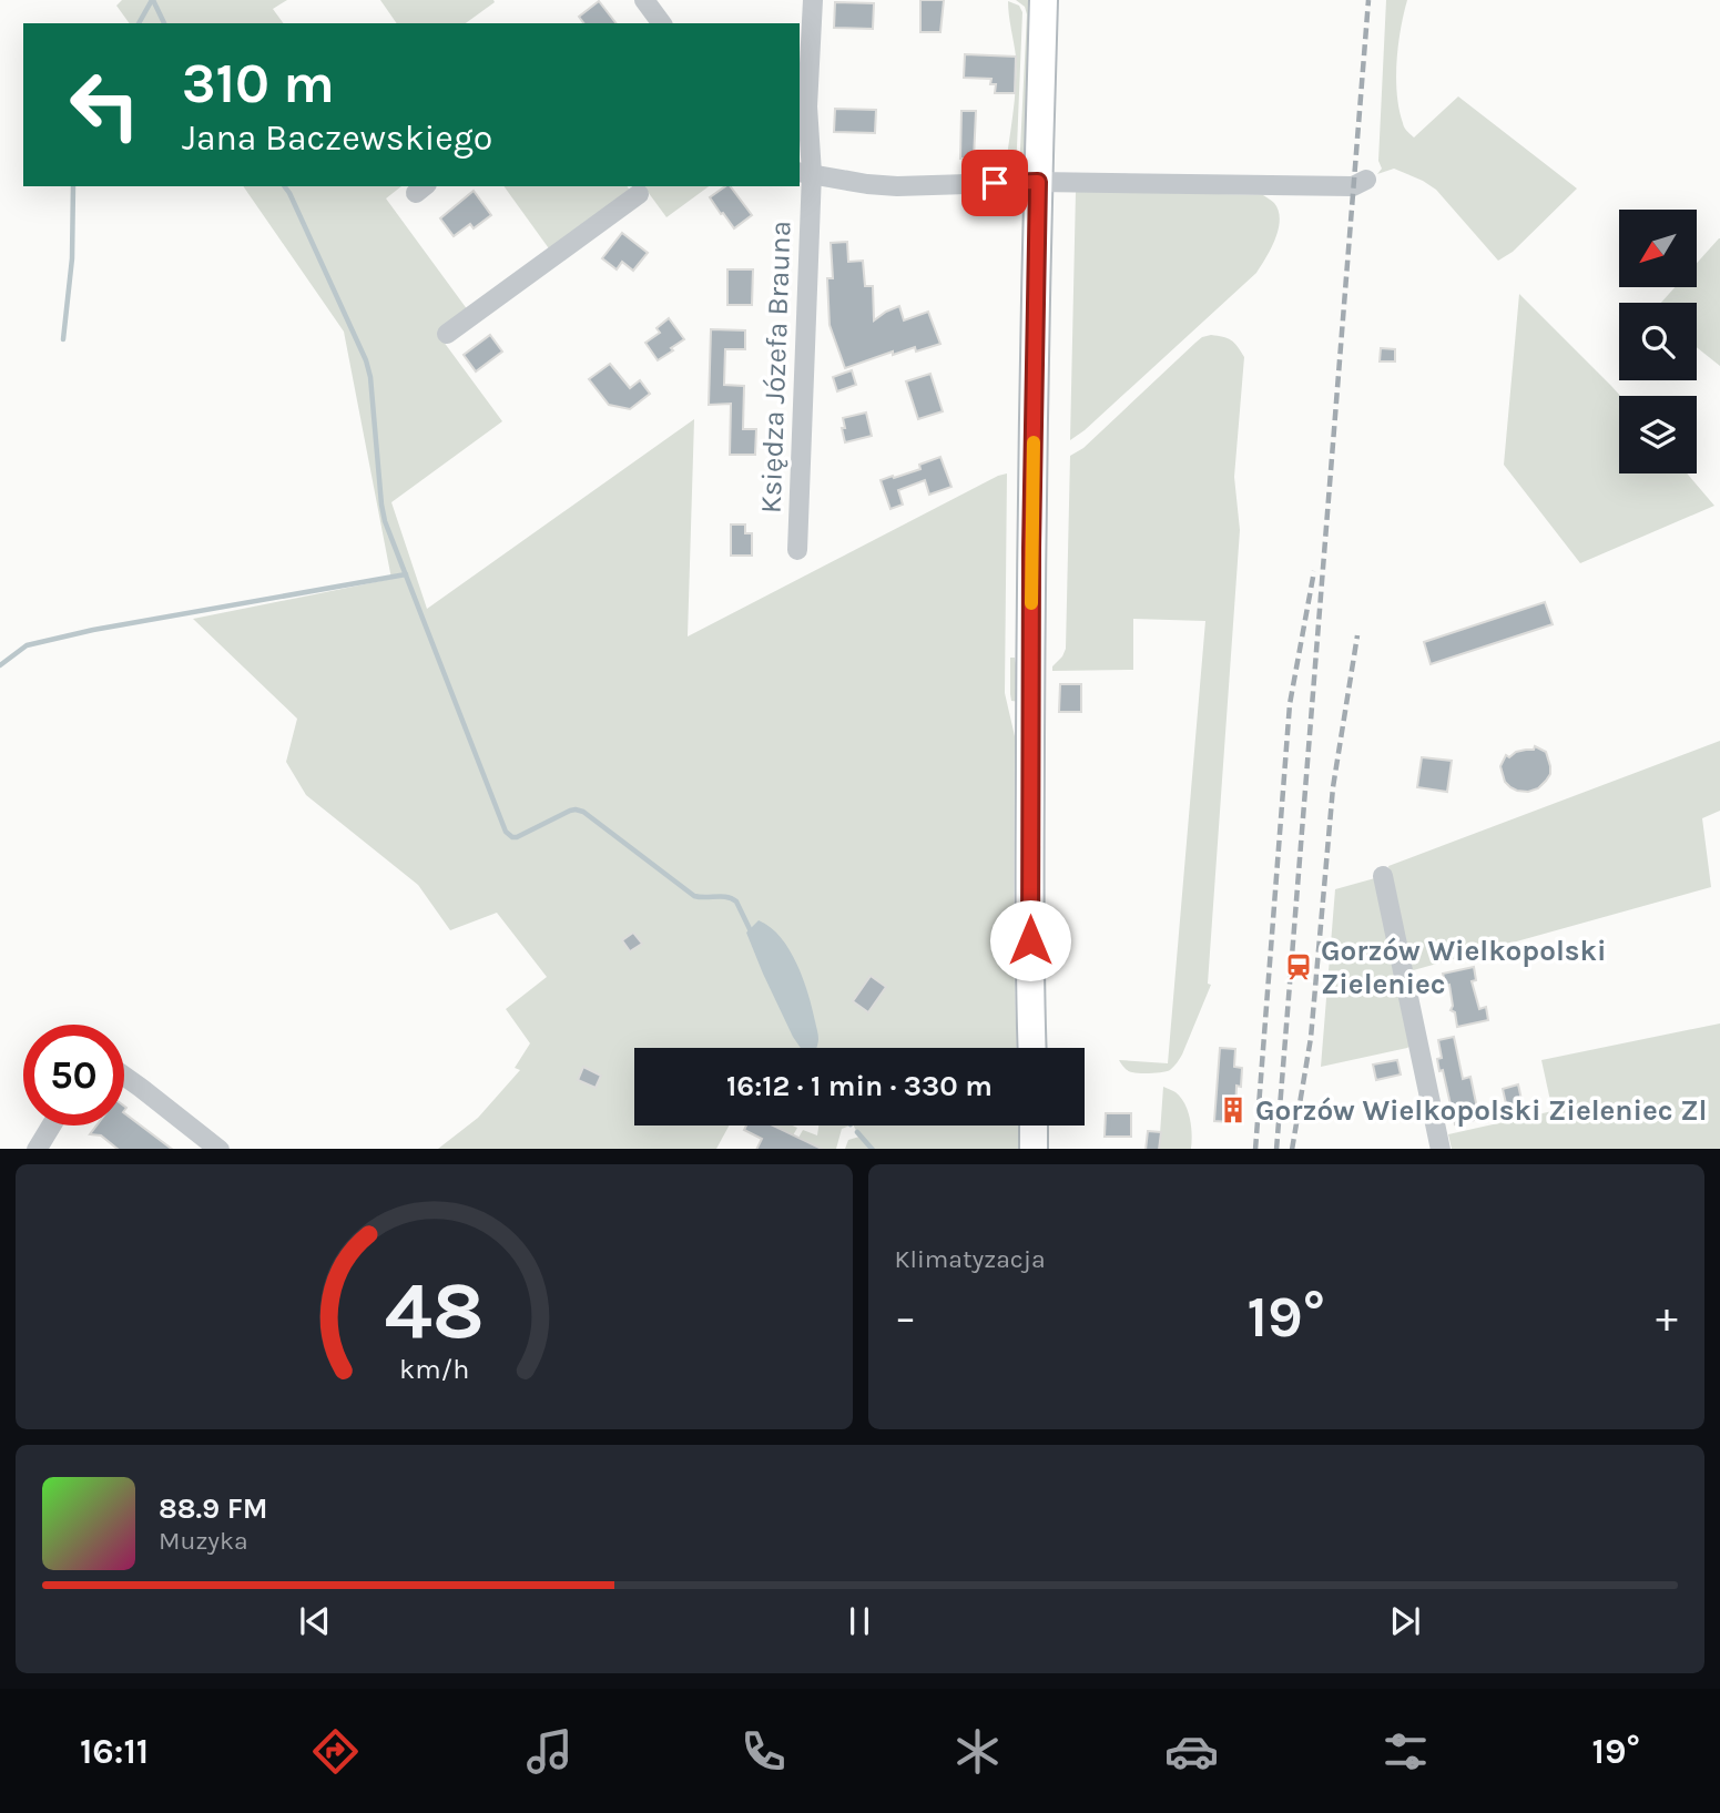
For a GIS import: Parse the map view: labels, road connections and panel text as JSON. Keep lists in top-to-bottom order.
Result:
{
  "streets": {
    "street": ["Księdza Józefa Brauna"]
  },
  "places": {
    "station": ["Gorzów Wielkopolski Zieleniec"],
    "building": ["Gorzów Wielkopolski Zieleniec Zl"]
  },
  "north": "bottom left",
  "page": {
    "turn": ["310 m", "Jana Baczewskiego"],
    "limit": "50",
    "trip": "16:12 · 1 min · 330 m",
    "tile": "Klimatyzacja",
    "heat": ["−", "19°", "+"],
    "song": ["88.9 FM", "Muzyka"],
    "tabs": ["16:11", "19°"],
    "gauge": ["48", "km/h"]
  }
}
